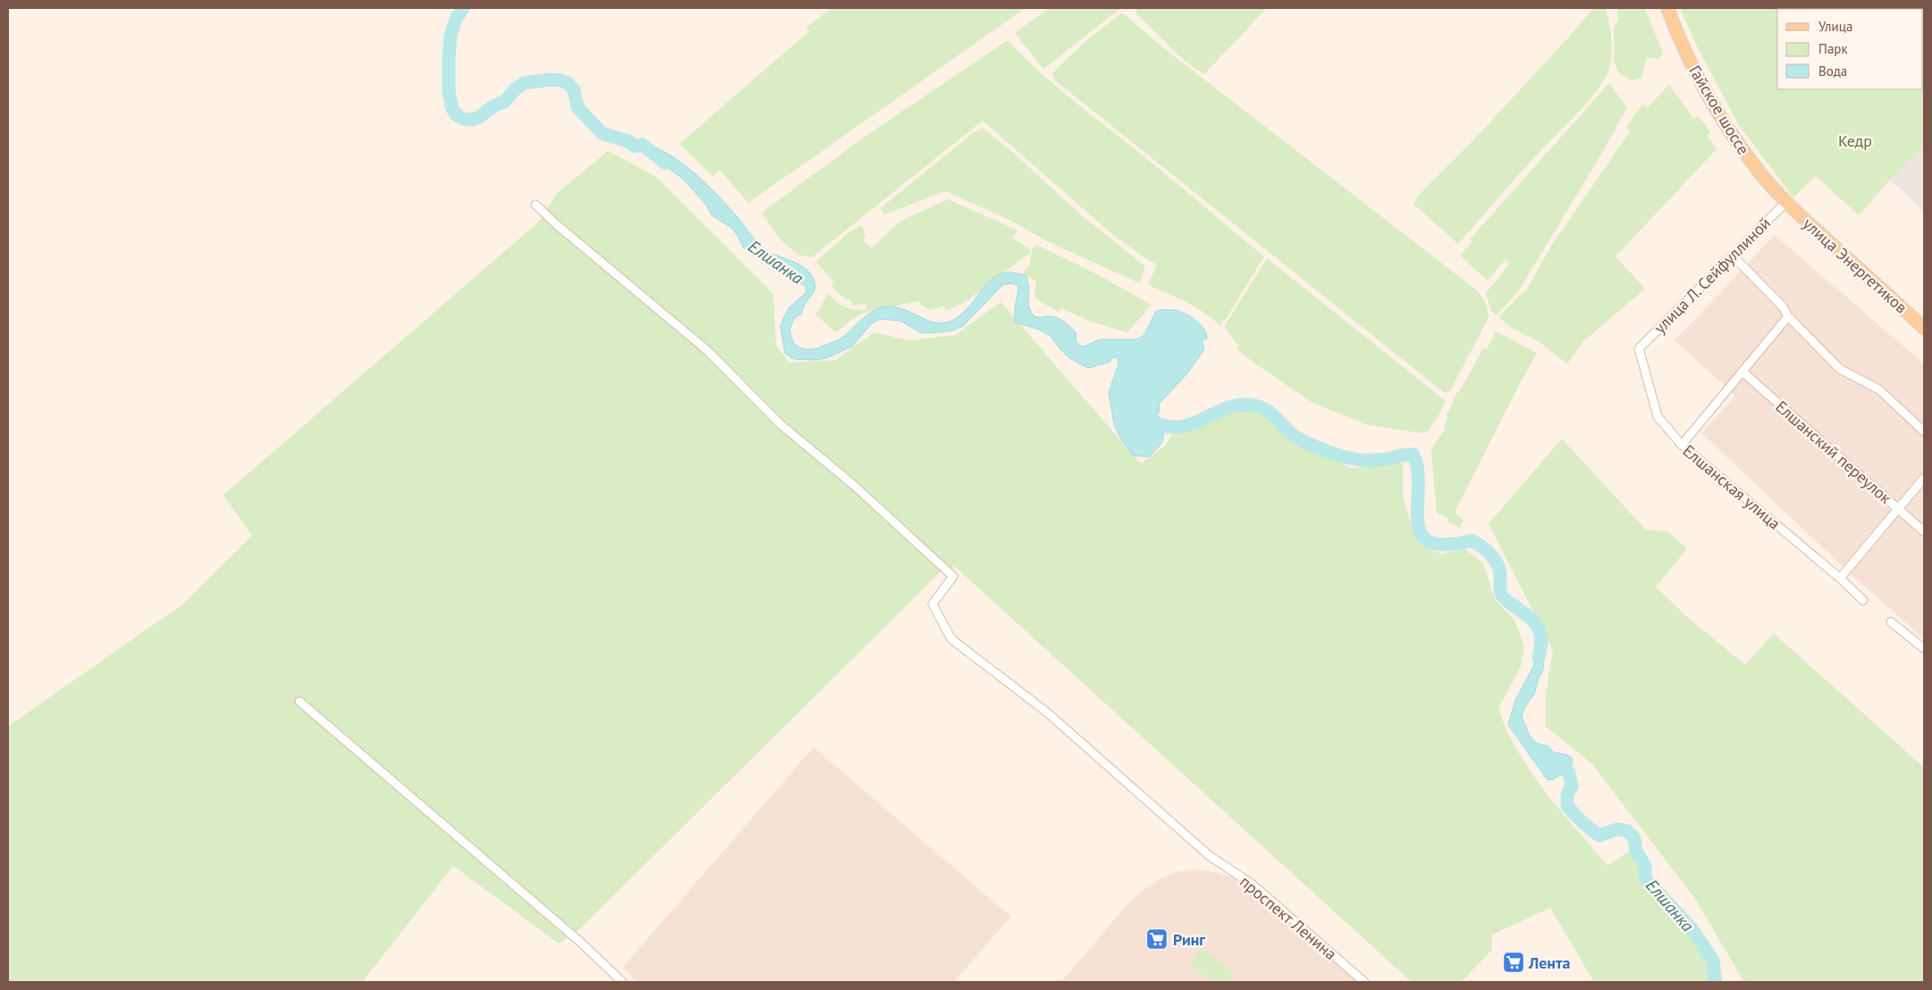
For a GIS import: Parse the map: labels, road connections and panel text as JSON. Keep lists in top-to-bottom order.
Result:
{
  "streets": {
    "main road": ["Гайское шоссе", "улица Энергетиков"],
    "street": [
      "улица Л. Сейфуллиной",
      "Елшанский переулок",
      "Елшанская улица",
      "проспект Ленина"
    ]
  },
  "crossings": [
    ["Гайское шоссе", "улица Энергетиков"],
    ["Гайское шоссе", "улица Л. Сейфуллиной"],
    ["улица Энергетиков", "улица Л. Сейфуллиной"],
    ["улица Л. Сейфуллиной", "Елшанская улица"]
  ],
  "water": ["Елшанка"],
  "parks": ["Кедр"],
  "places": {
    "supermarket": ["Ринг", "Лента"]
  },
  "legend": ["Улица", "Парк", "Вода"]
}
